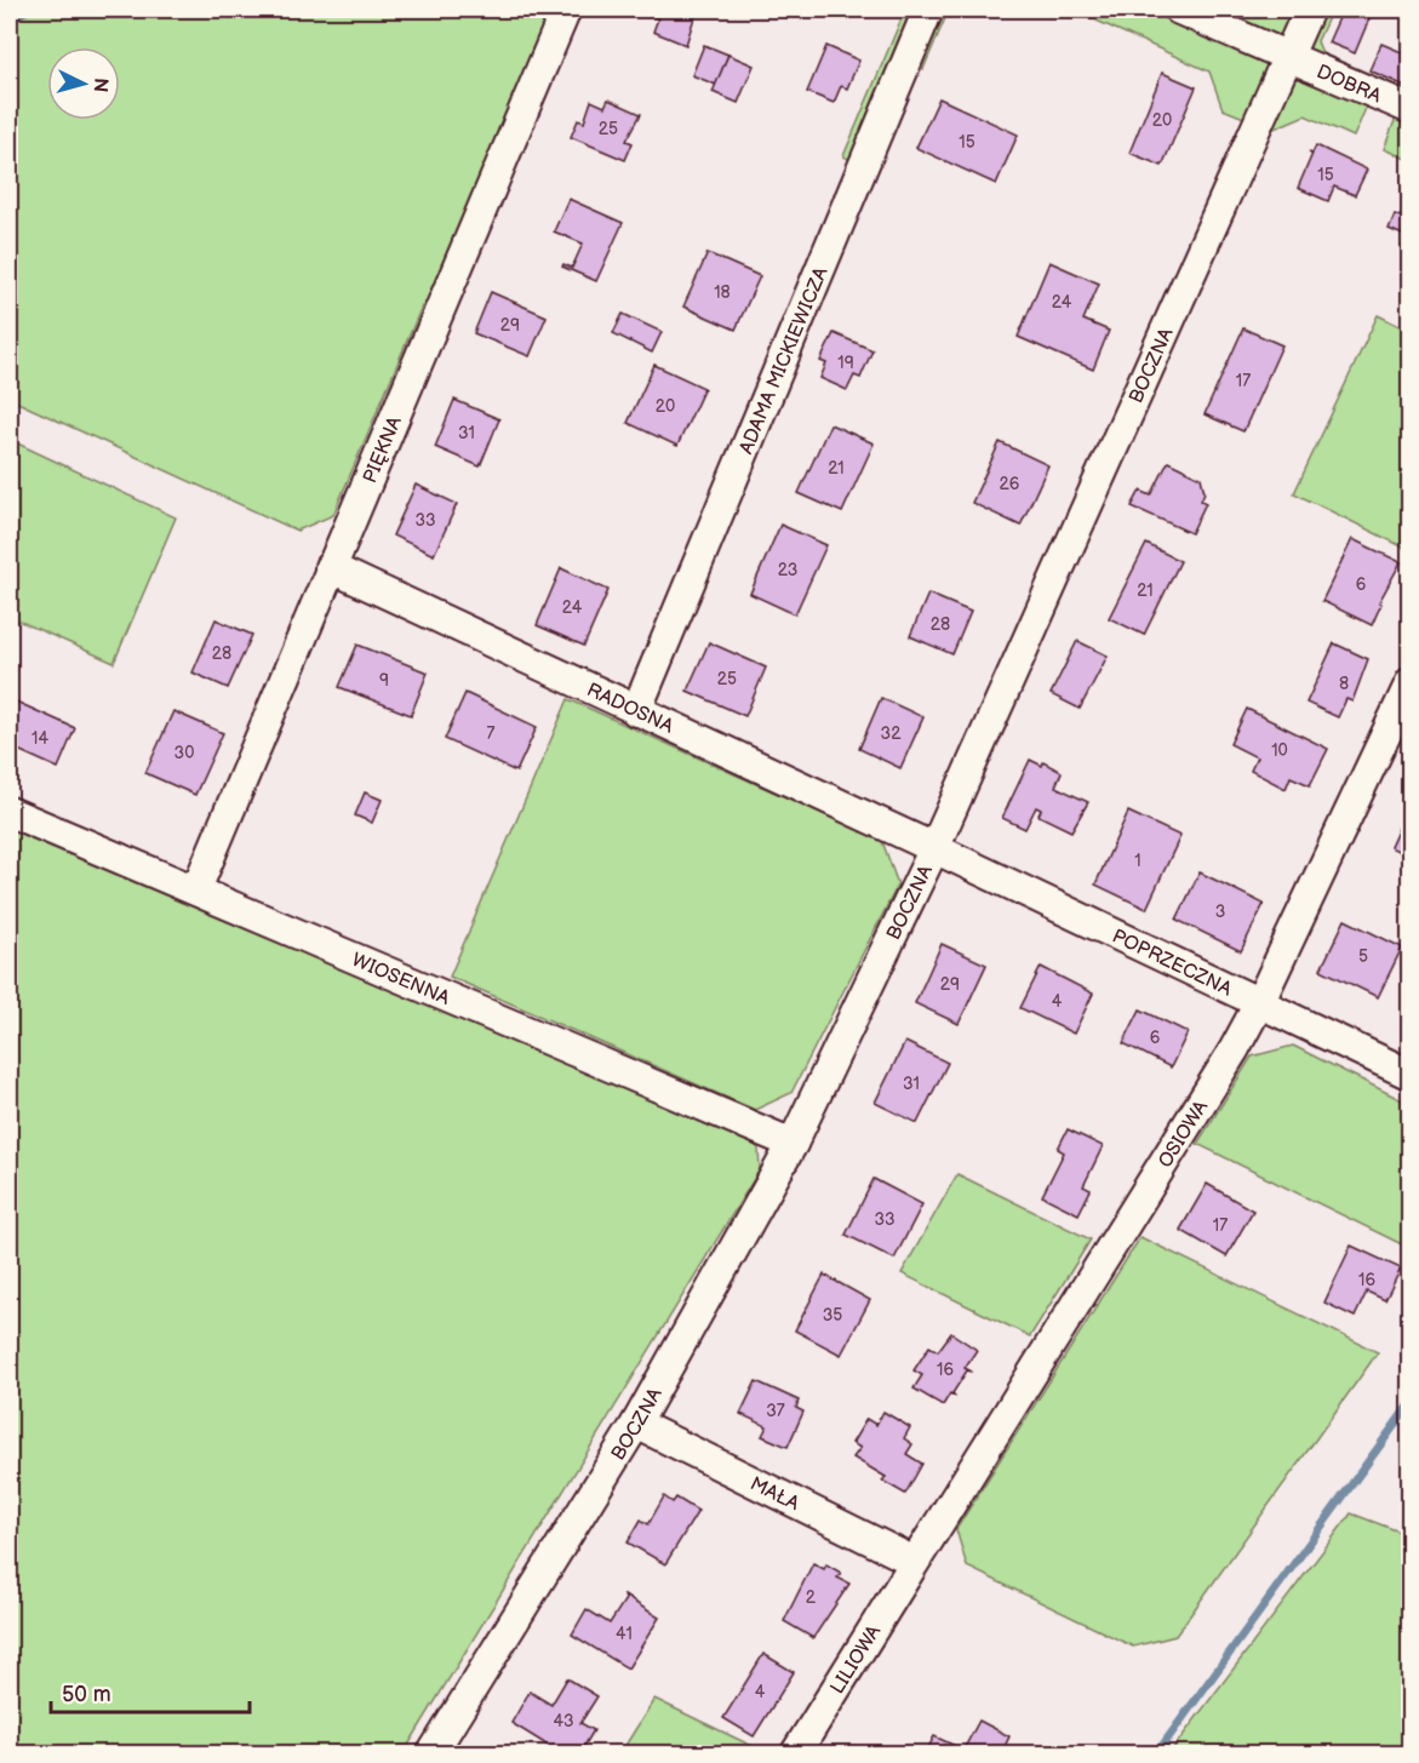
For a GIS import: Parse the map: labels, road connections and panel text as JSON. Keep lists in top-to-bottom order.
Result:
{
  "streets": {
    "street": [
      "DOBRA",
      "ADAMA MICKIEWICZA",
      "BOCZNA",
      "PIĘKNA",
      "RADOSNA",
      "POPRZECZNA",
      "WIOSENNA",
      "OSIOWA",
      "MAŁA",
      "LILIOWA"
    ]
  },
  "crossings": [
    ["DOBRA", "BOCZNA"],
    ["ADAMA MICKIEWICZA", "RADOSNA"],
    ["BOCZNA", "RADOSNA"],
    ["BOCZNA", "POPRZECZNA"],
    ["BOCZNA", "WIOSENNA"],
    ["BOCZNA", "MAŁA"],
    ["PIĘKNA", "RADOSNA"],
    ["PIĘKNA", "WIOSENNA"],
    ["RADOSNA", "POPRZECZNA"],
    ["POPRZECZNA", "OSIOWA"],
    ["OSIOWA", "MAŁA"],
    ["OSIOWA", "LILIOWA"],
    ["MAŁA", "LILIOWA"]
  ],
  "house_numbers": [
    "20",
    "25",
    "15",
    "15",
    "18",
    "24",
    "29",
    "19",
    "17",
    "20",
    "31",
    "21",
    "26",
    "33",
    "23",
    "6",
    "21",
    "24",
    "28",
    "28",
    "25",
    "9",
    "8",
    "7",
    "32",
    "14",
    "10",
    "30",
    "1",
    "3",
    "5",
    "29",
    "4",
    "6",
    "31",
    "33",
    "17",
    "16",
    "35",
    "16",
    "37",
    "2",
    "41",
    "4",
    "43"
  ],
  "scale_bar": "50 m",
  "north": "right"
}
